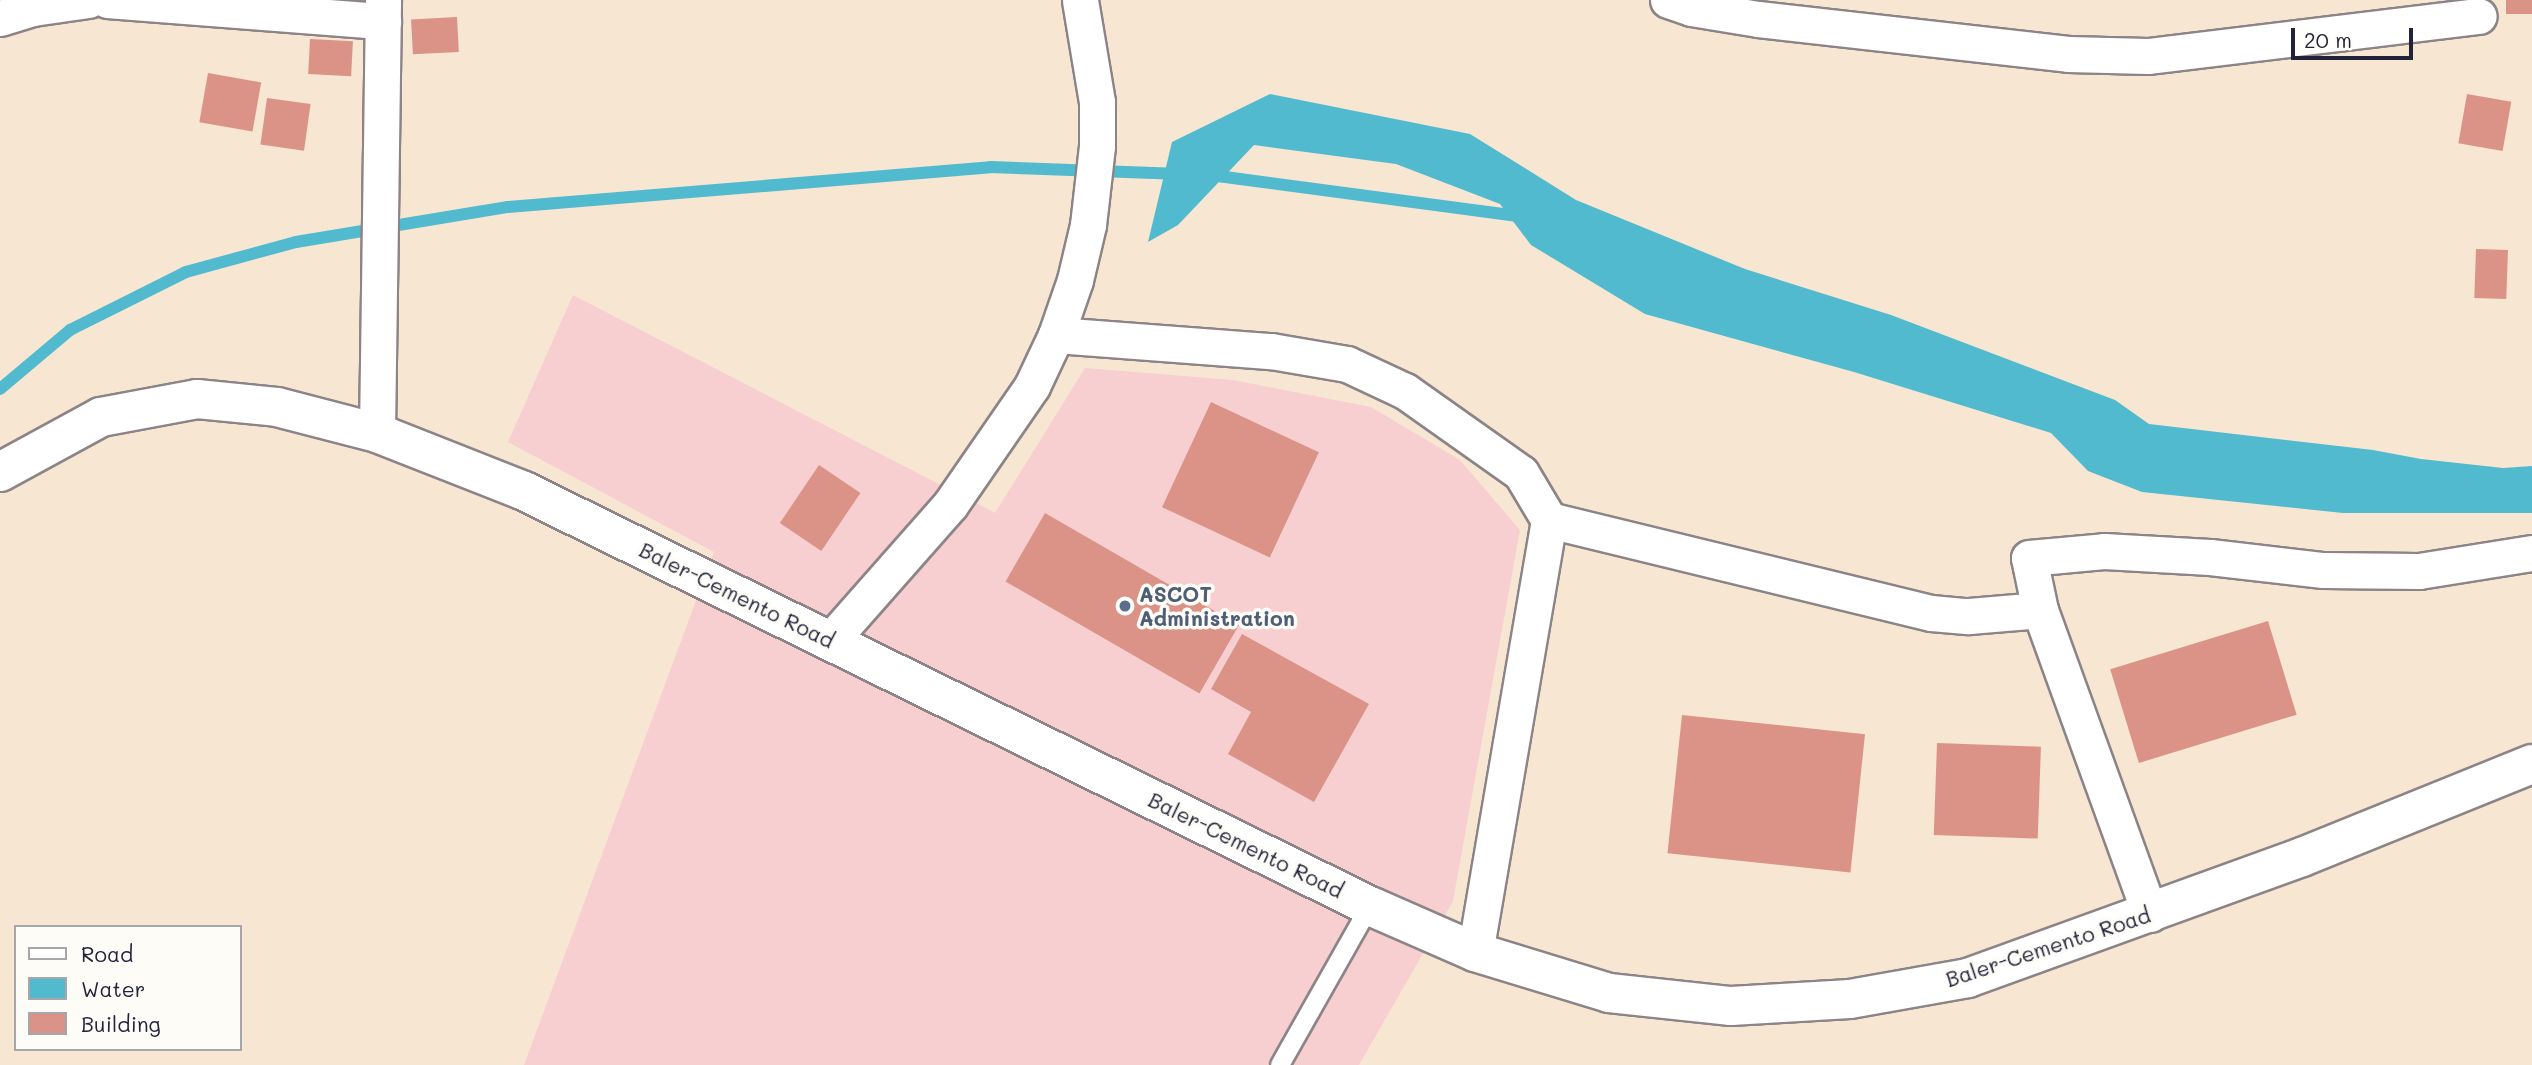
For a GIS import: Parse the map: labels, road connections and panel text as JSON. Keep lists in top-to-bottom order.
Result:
{
  "streets": {
    "street": ["Baler-Cemento Road"]
  },
  "places": ["ASCOT Administration"],
  "legend": ["Road", "Water", "Building"],
  "scale_bar": "20 m"
}
